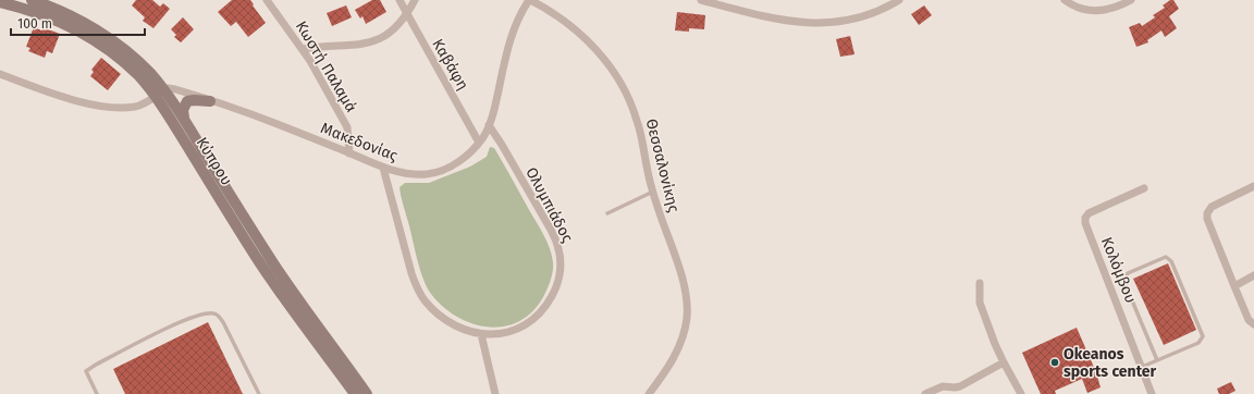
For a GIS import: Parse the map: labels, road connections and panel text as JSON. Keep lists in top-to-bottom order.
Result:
{
  "streets": {
    "main road": ["Κύπρου"],
    "street": [
      "Καβάφη",
      "Κωστή Παλαμά",
      "Μακεδονίας",
      "Θεσσαλονίκης",
      "Ολυμπιάδος",
      "Κολόμβου"
    ]
  },
  "crossings": [
    ["Καβάφη", "Μακεδονίας"],
    ["Κωστή Παλαμά", "Μακεδονίας"],
    ["Μακεδονίας", "Κύπρου"],
    ["Μακεδονίας", "Θεσσαλονίκης"],
    ["Μακεδονίας", "Ολυμπιάδος"]
  ],
  "places": ["Okeanos sports center"],
  "scale_bar": "100 m"
}
